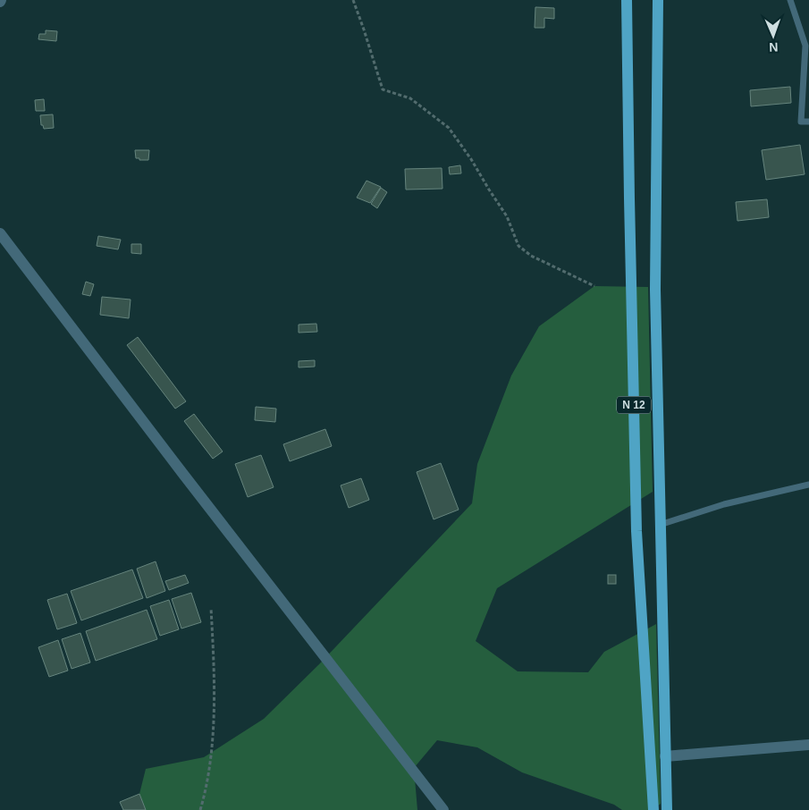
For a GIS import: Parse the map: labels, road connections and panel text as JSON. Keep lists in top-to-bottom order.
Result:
{
  "streets": {
    "main road": ["N 12"]
  },
  "north": "bottom"
}
